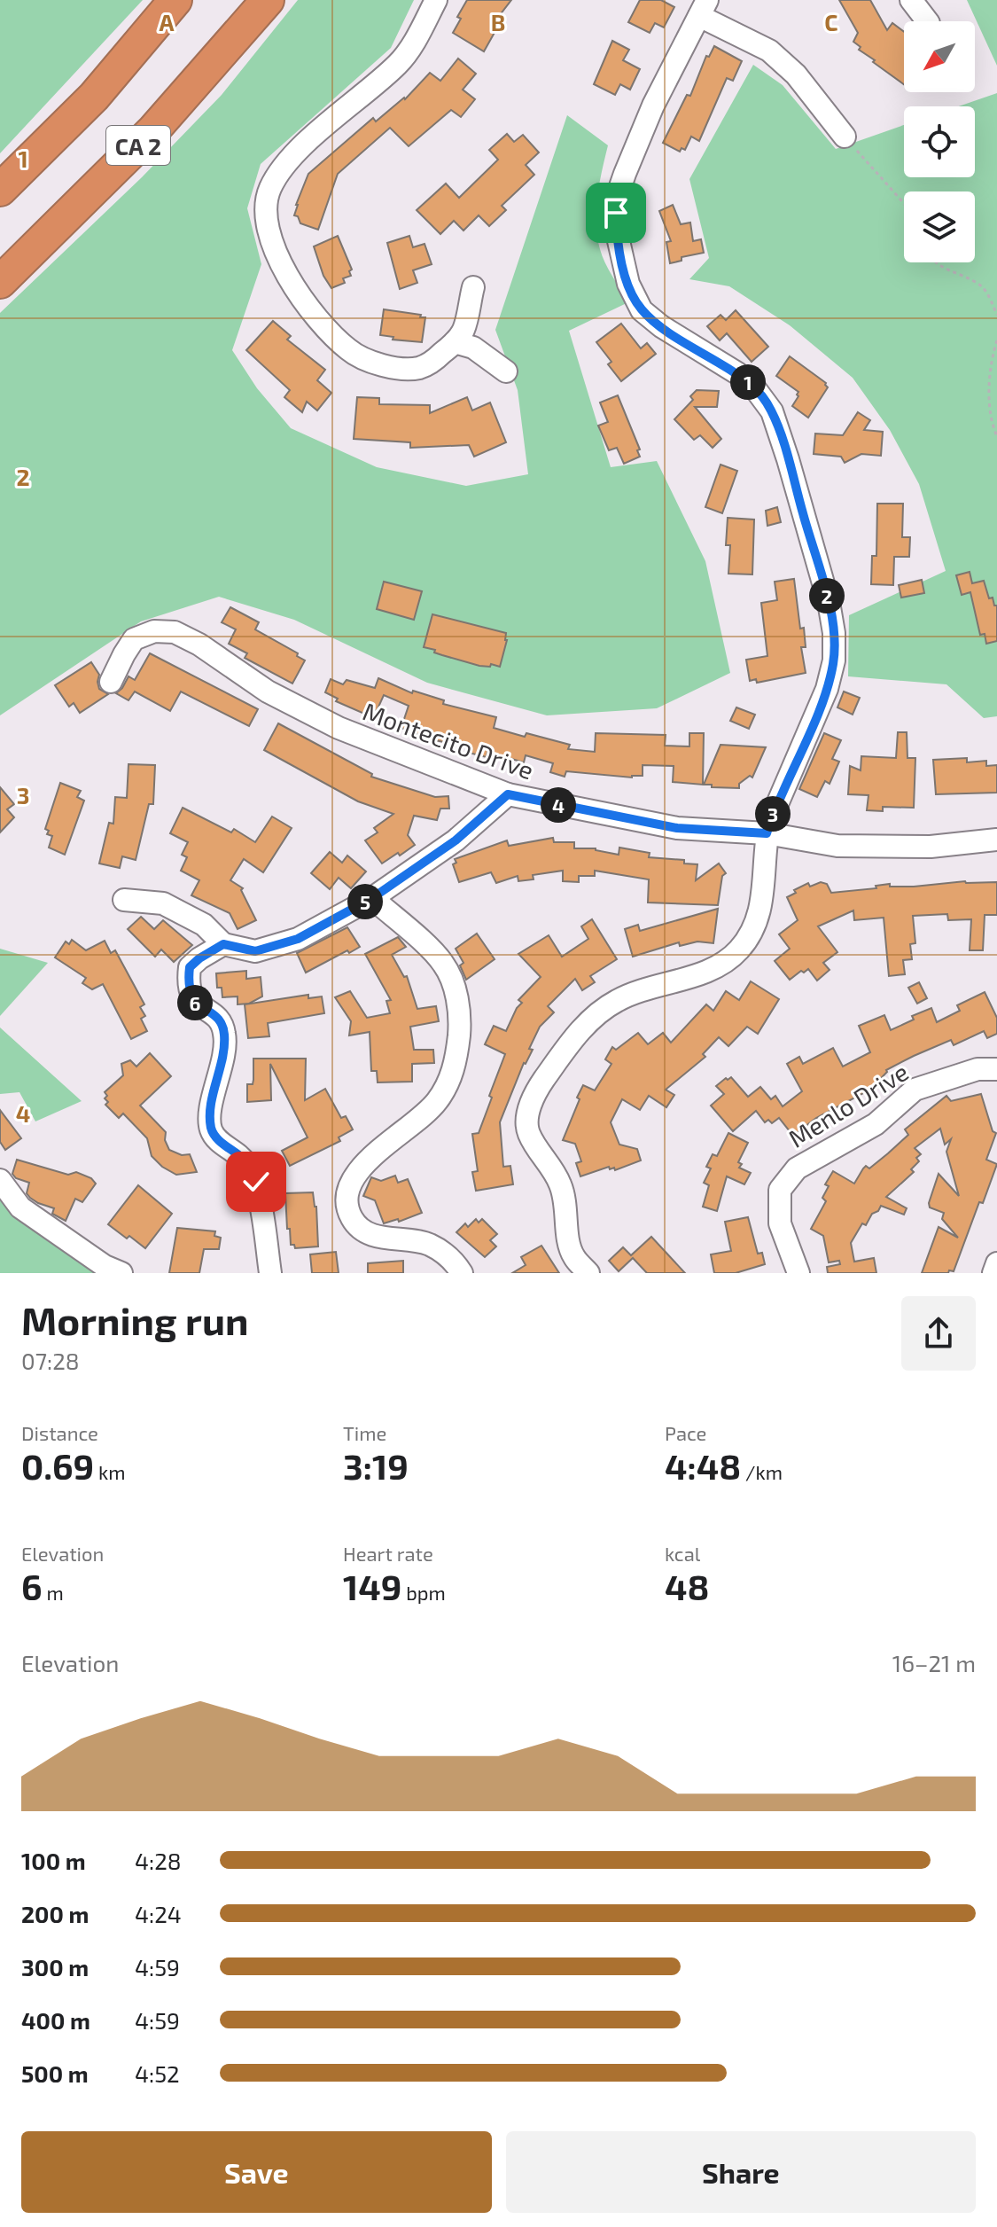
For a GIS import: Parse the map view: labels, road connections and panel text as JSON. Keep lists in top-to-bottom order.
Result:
{
  "streets": {
    "highway": ["CA 2"],
    "street": ["Montecito Drive", "Menlo Drive"]
  },
  "north": "bottom left",
  "page": {
    "pins": [
      "1",
      "2",
      "4",
      "3",
      "5",
      "6"
    ],
    "heading": ["Morning run", "07:28"],
    "stats": [
      ["Distance", "0.69 km"],
      ["Time", "3:19"],
      ["Pace", "4:48 /km"],
      ["Elevation", "6 m"],
      ["Heart rate", "149 bpm"],
      ["kcal", "48"]
    ],
    "chart": ["Elevation", "16–21 m"],
    "list": [
      {
        "name": "100 m",
        "note": "4:28"
      },
      {
        "name": "200 m",
        "note": "4:24"
      },
      {
        "name": "300 m",
        "note": "4:59"
      },
      {
        "name": "400 m",
        "note": "4:59"
      },
      {
        "name": "500 m",
        "note": "4:52"
      }
    ],
    "buttons": ["Save", "Share"]
  },
  "grid": {
    "columns": ["A", "B", "C"],
    "rows": [
      "1",
      "2",
      "3",
      "4"
    ]
  }
}
